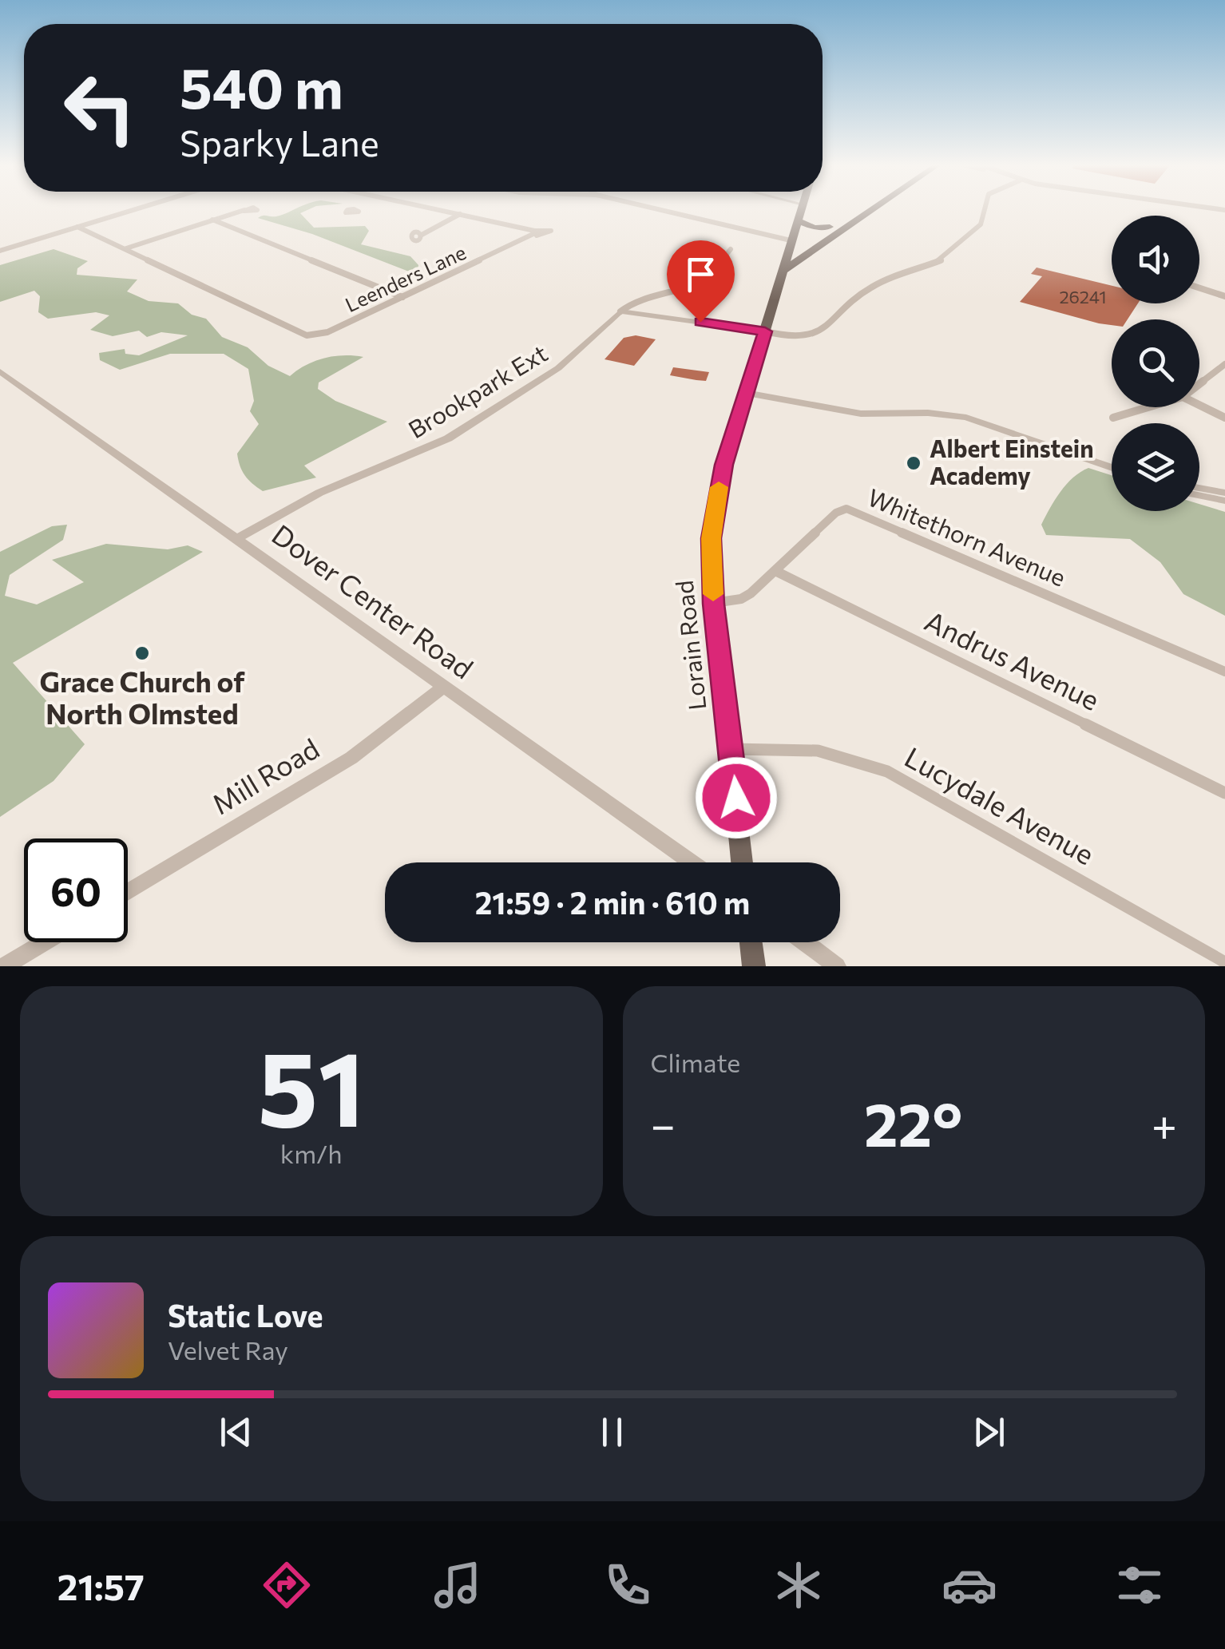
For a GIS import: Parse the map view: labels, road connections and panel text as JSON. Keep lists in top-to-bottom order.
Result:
{
  "streets": {
    "main road": ["Lorain Road"],
    "street": [
      "Leenders Lane",
      "Brookpark Ext",
      "Whitethorn Avenue",
      "Dover Center Road",
      "Andrus Avenue",
      "Mill Road",
      "Lucydale Avenue"
    ]
  },
  "crossings": [
    ["Brookpark Ext", "Dover Center Road"],
    ["Whitethorn Avenue", "Lorain Road"],
    ["Whitethorn Avenue", "Andrus Avenue"],
    ["Dover Center Road", "Mill Road"],
    ["Lorain Road", "Lucydale Avenue"]
  ],
  "places": ["Albert Einstein Academy", "Grace Church of North Olmsted"],
  "house_numbers": ["26241"],
  "page": {
    "turn": ["540 m", "Sparky Lane"],
    "limit": "60",
    "trip": "21:59 · 2 min · 610 m",
    "tile": [
      ["51", "km/h"],
      "Climate"
    ],
    "heat": ["−", "22°", "+"],
    "song": ["Static Love", "Velvet Ray"],
    "tabs": "21:57"
  }
}
